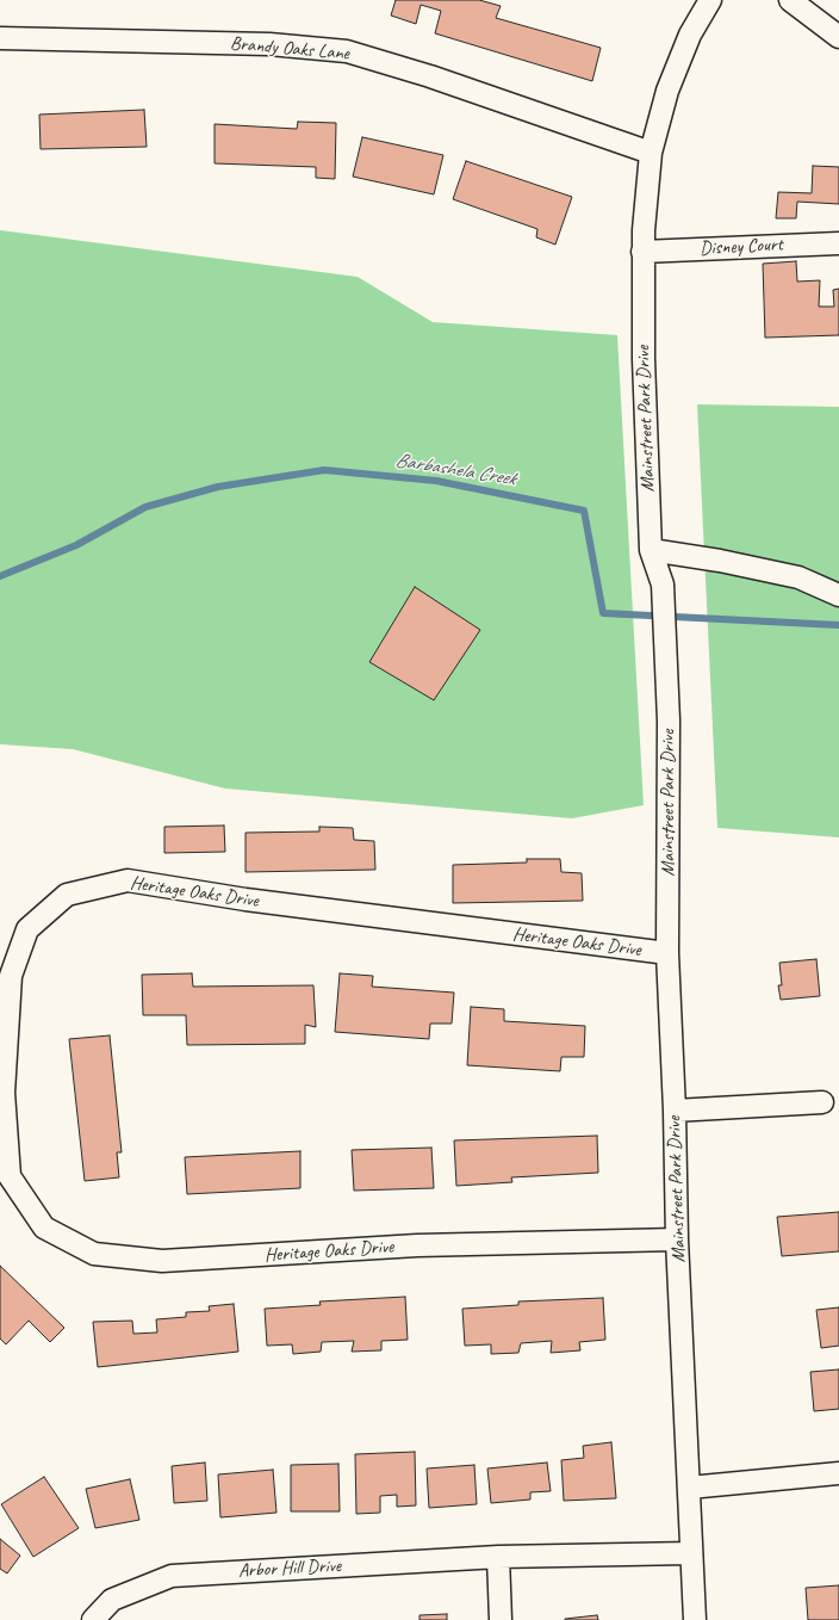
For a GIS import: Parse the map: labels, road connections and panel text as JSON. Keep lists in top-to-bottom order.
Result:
{
  "streets": {
    "street": [
      "Brandy Oaks Lane",
      "Disney Court",
      "Mainstreet Park Drive",
      "Heritage Oaks Drive",
      "Arbor Hill Drive"
    ]
  },
  "crossings": [
    ["Brandy Oaks Lane", "Mainstreet Park Drive"],
    ["Disney Court", "Mainstreet Park Drive"],
    ["Mainstreet Park Drive", "Heritage Oaks Drive"],
    ["Mainstreet Park Drive", "Arbor Hill Drive"]
  ],
  "water": ["Barbashela Creek"]
}
